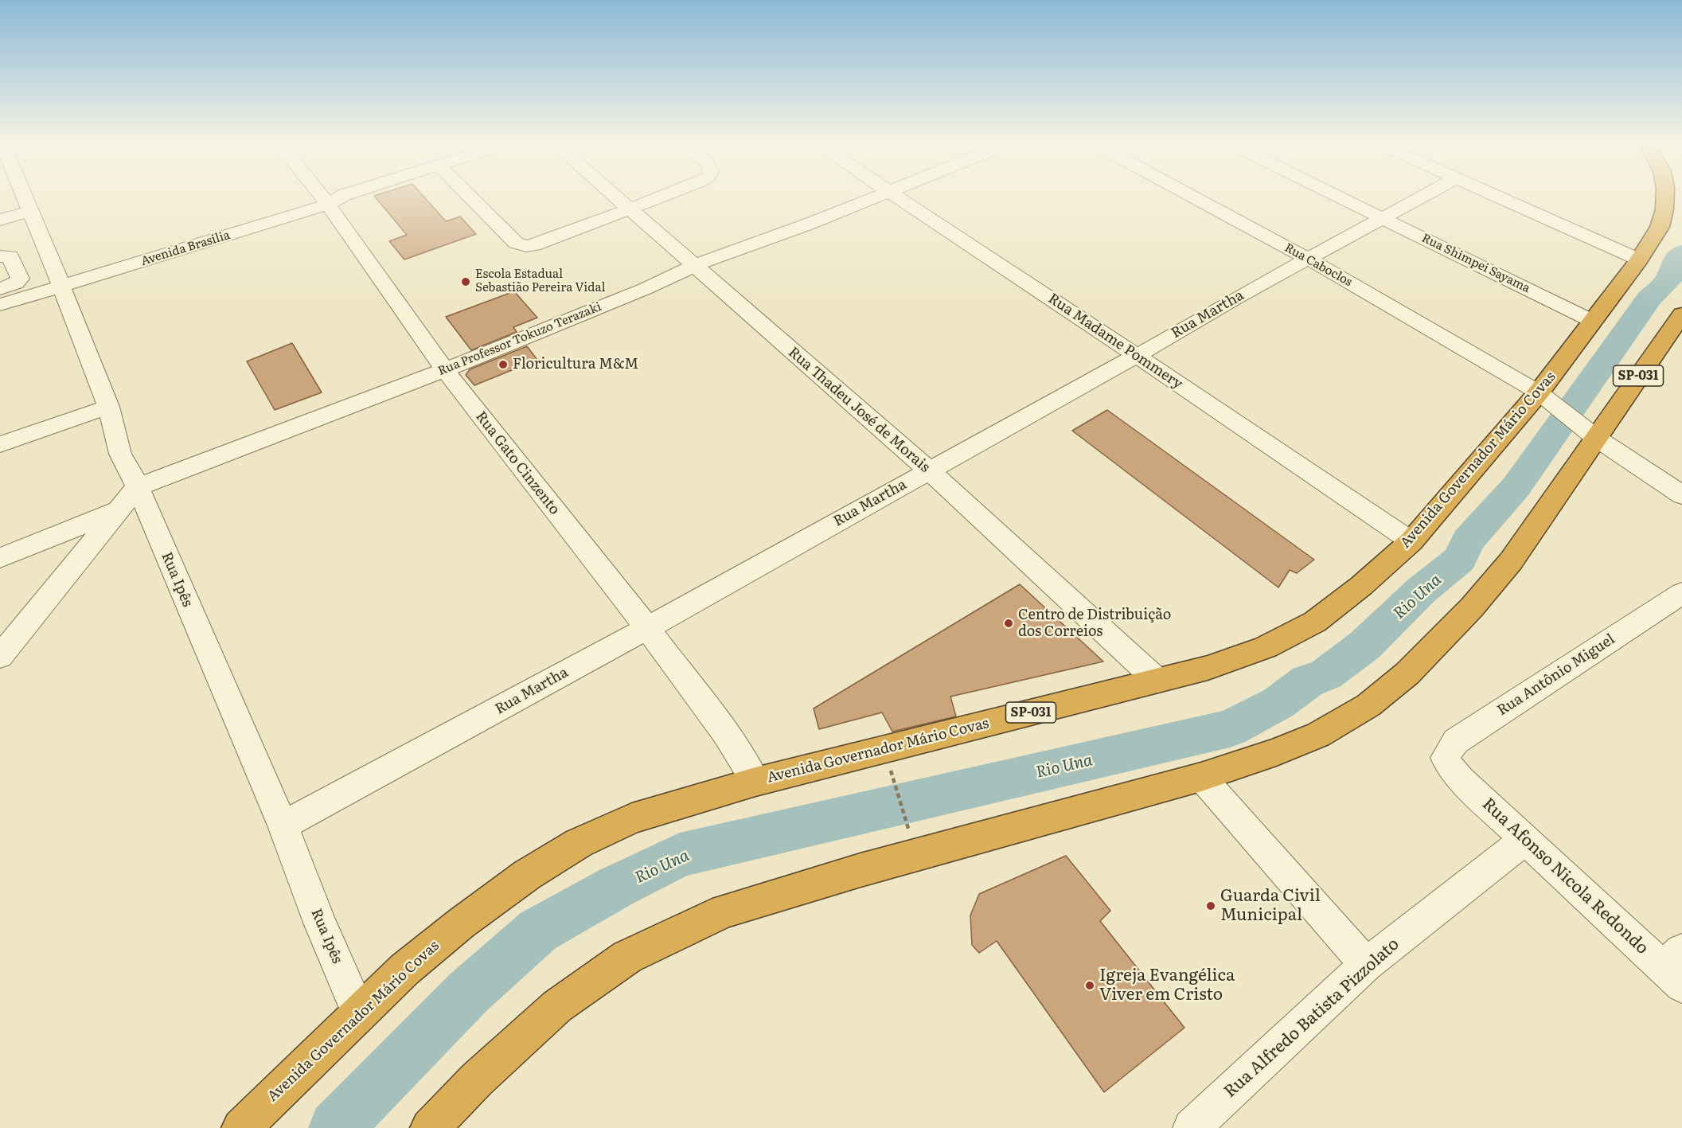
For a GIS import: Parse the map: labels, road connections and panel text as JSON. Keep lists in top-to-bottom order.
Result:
{
  "streets": {
    "highway": ["SP-031", "Avenida Governador Mário Covas"],
    "street": [
      "Avenida Brasília",
      "Rua Shimpei Sayama",
      "Rua Caboclos",
      "Rua Martha",
      "Rua Professor Tokuzo Terazaki",
      "Rua Madame Pommery",
      "Rua Thadeu José de Morais",
      "Rua Gato Cinzento",
      "Rua Ipês",
      "Rua Antônio Miguel",
      "Rua Afonso Nicola Redondo",
      "Rua Alfredo Batista Pizzolato"
    ]
  },
  "crossings": [
    ["Avenida Brasília", "Rua Gato Cinzento"],
    ["Avenida Brasília", "Rua Ipês"],
    ["Rua Shimpei Sayama", "Rua Martha"],
    ["Rua Shimpei Sayama", "Avenida Governador Mário Covas"],
    ["Rua Caboclos", "Rua Martha"],
    ["Rua Caboclos", "SP-031"],
    ["Rua Caboclos", "Avenida Governador Mário Covas"],
    ["Rua Martha", "Rua Madame Pommery"],
    ["Rua Martha", "Rua Thadeu José de Morais"],
    ["Rua Martha", "Rua Gato Cinzento"],
    ["Rua Martha", "Rua Ipês"],
    ["Rua Professor Tokuzo Terazaki", "Rua Thadeu José de Morais"],
    ["Rua Professor Tokuzo Terazaki", "Rua Gato Cinzento"],
    ["Rua Professor Tokuzo Terazaki", "Rua Ipês"],
    ["Rua Madame Pommery", "Avenida Governador Mário Covas"],
    ["Rua Thadeu José de Morais", "Avenida Governador Mário Covas"],
    ["Avenida Governador Mário Covas", "Rua Gato Cinzento"],
    ["Avenida Governador Mário Covas", "Rua Ipês"],
    ["Rua Antônio Miguel", "Rua Afonso Nicola Redondo"],
    ["Rua Afonso Nicola Redondo", "Rua Alfredo Batista Pizzolato"]
  ],
  "water": ["Rio Una"],
  "places": [
    "Escola Estadual Sebastião Pereira Vidal",
    "Floricultura M&M",
    "Centro de Distribuição dos Correios",
    "Guarda Civil Municipal",
    "Igreja Evangélica Viver em Cristo"
  ]
}
